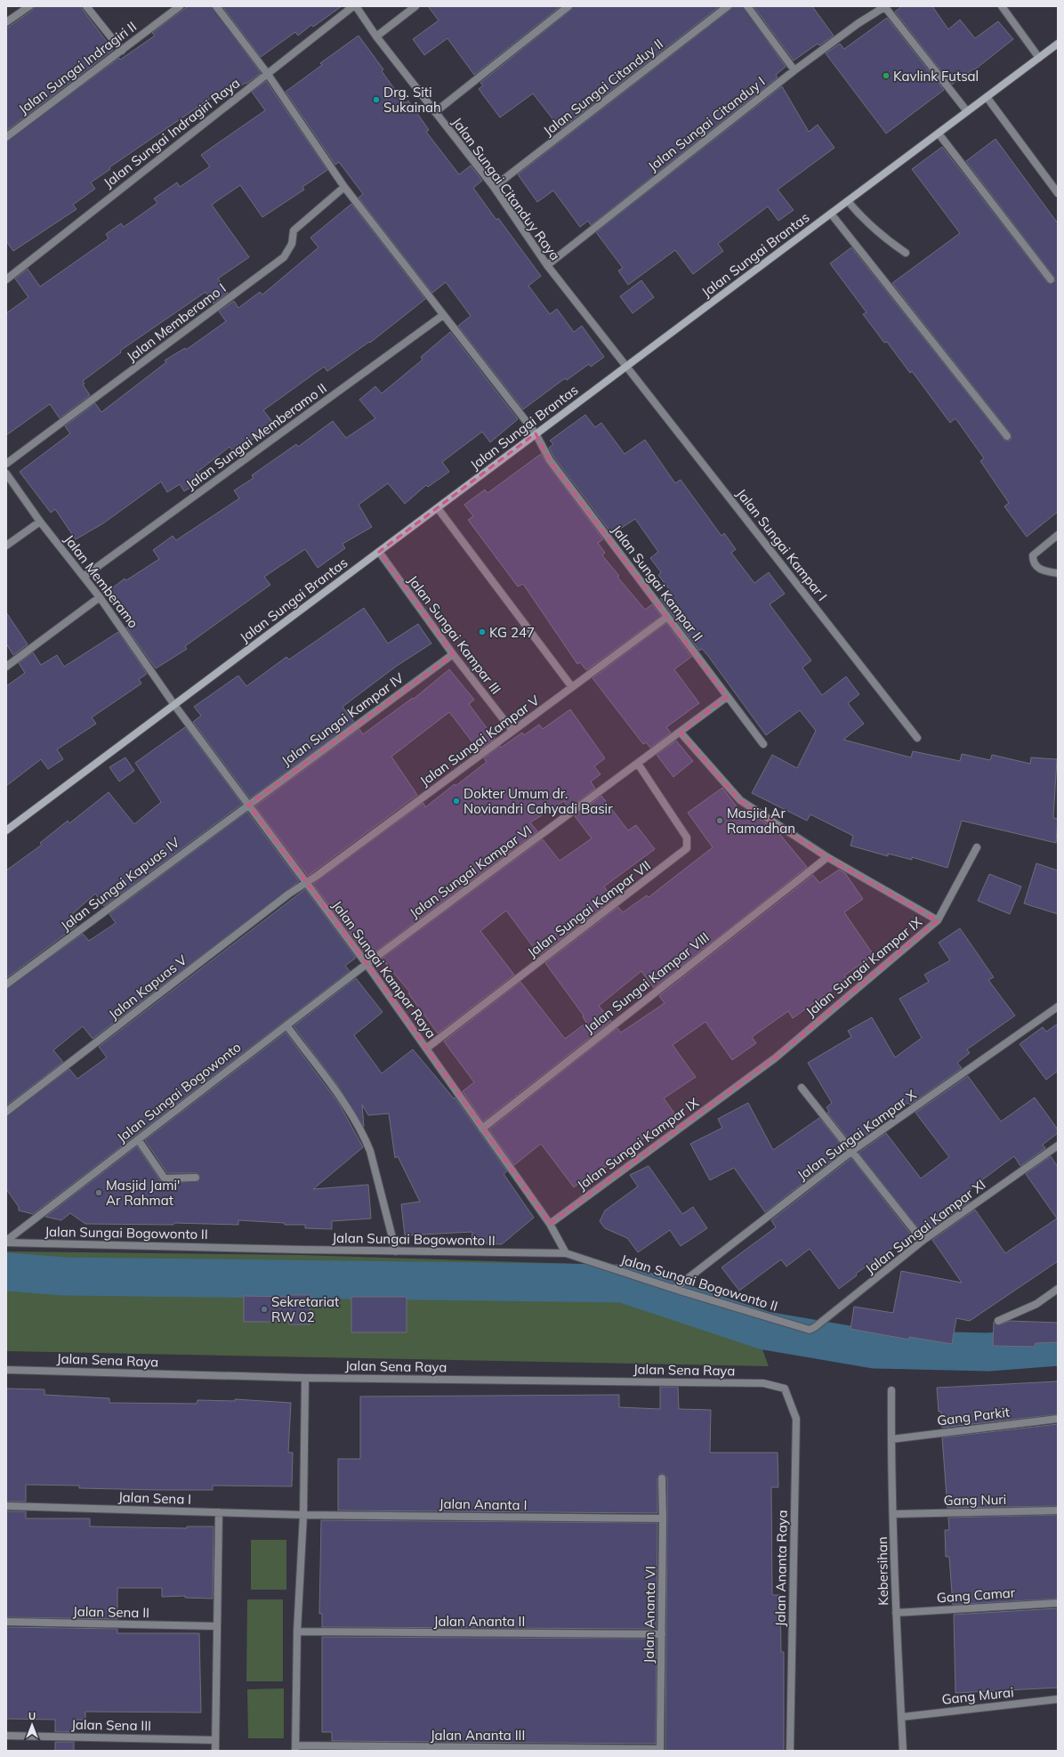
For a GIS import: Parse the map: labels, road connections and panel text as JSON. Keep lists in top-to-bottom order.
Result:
{
  "streets": {
    "street": [
      "Jalan Sungai Indragiri II",
      "Jalan Sungai Citanduy II",
      "Jalan Sungai Citanduy I",
      "Jalan Sungai Indragiri Raya",
      "Jalan Sungai Citanduy Raya",
      "Jalan Sungai Brantas",
      "Jalan Memberamo I",
      "Jalan Sungai Memberamo II",
      "Jalan Sungai Kampar I",
      "Jalan Memberamo",
      "Jalan Sungai Kampar II",
      "Jalan Sungai Kampar III",
      "Jalan Sungai Kampar IV",
      "Jalan Sungai Kampar V",
      "Jalan Sungai Kampar VI",
      "Jalan Sungai Kapuas IV",
      "Jalan Sungai Kampar VII",
      "Jalan Sungai Kampar IX",
      "Jalan Sungai Kampar Raya",
      "Jalan Sungai Kampar VIII",
      "Jalan Kapuas V",
      "Jalan Sungai Bogowonto",
      "Jalan Sungai Kampar X",
      "Jalan Sungai Kampar XI",
      "Jalan Sungai Bogowonto II",
      "Jalan Sena Raya",
      "Gang Parkit",
      "Jalan Sena I",
      "Gang Nuri",
      "Jalan Ananta I",
      "Jalan Ananta Raya",
      "Kebersihan",
      "Gang Camar",
      "Jalan Sena II",
      "Jalan Ananta VI",
      "Jalan Ananta II",
      "Gang Murai",
      "Jalan Sena III",
      "Jalan Ananta III"
    ]
  },
  "crossings": [
    ["Jalan Sungai Citanduy II", "Jalan Sungai Citanduy Raya"],
    ["Jalan Sungai Citanduy I", "Jalan Sungai Citanduy Raya"],
    ["Jalan Sungai Indragiri Raya", "Jalan Sungai Citanduy Raya"],
    ["Jalan Sungai Indragiri Raya", "Jalan Sungai Kampar II"],
    ["Jalan Sungai Citanduy Raya", "Jalan Sungai Brantas"],
    ["Jalan Sungai Citanduy Raya", "Jalan Sungai Kampar I"],
    ["Jalan Sungai Brantas", "Jalan Sungai Kampar I"],
    ["Jalan Sungai Brantas", "Jalan Memberamo"],
    ["Jalan Sungai Brantas", "Jalan Sungai Kampar II"],
    ["Jalan Sungai Brantas", "Jalan Sungai Kampar III"],
    ["Jalan Sungai Brantas", "Jalan Sungai Kampar Raya"],
    ["Jalan Memberamo I", "Jalan Sungai Kampar II"],
    ["Jalan Sungai Memberamo II", "Jalan Memberamo"],
    ["Jalan Sungai Memberamo II", "Jalan Sungai Kampar II"],
    ["Jalan Memberamo", "Jalan Sungai Kampar Raya"],
    ["Jalan Sungai Kampar II", "Jalan Sungai Kampar V"],
    ["Jalan Sungai Kampar II", "Jalan Sungai Kampar VI"],
    ["Jalan Sungai Kampar III", "Jalan Sungai Kampar IV"],
    ["Jalan Sungai Kampar III", "Jalan Sungai Kampar V"],
    ["Jalan Sungai Kampar IV", "Jalan Sungai Kapuas IV"],
    ["Jalan Sungai Kampar IV", "Jalan Sungai Kampar Raya"],
    ["Jalan Sungai Kampar V", "Jalan Sungai Kampar Raya"],
    ["Jalan Sungai Kampar V", "Jalan Kapuas V"],
    ["Jalan Sungai Kampar VI", "Jalan Sungai Kampar VII"],
    ["Jalan Sungai Kampar VI", "Jalan Sungai Kampar IX"],
    ["Jalan Sungai Kampar VI", "Jalan Sungai Kampar Raya"],
    ["Jalan Sungai Kampar VI", "Jalan Sungai Bogowonto"],
    ["Jalan Sungai Kapuas IV", "Jalan Sungai Kampar Raya"],
    ["Jalan Sungai Kampar VII", "Jalan Sungai Kampar Raya"],
    ["Jalan Sungai Kampar IX", "Jalan Sungai Kampar Raya"],
    ["Jalan Sungai Kampar IX", "Jalan Sungai Kampar VIII"],
    ["Jalan Sungai Kampar Raya", "Jalan Sungai Kampar VIII"],
    ["Jalan Sungai Kampar Raya", "Jalan Kapuas V"],
    ["Jalan Sungai Kampar Raya", "Jalan Sungai Bogowonto"],
    ["Jalan Sungai Kampar Raya", "Jalan Sungai Bogowonto II"],
    ["Jalan Sungai Bogowonto", "Jalan Sungai Bogowonto II"],
    ["Jalan Sungai Kampar X", "Jalan Sungai Bogowonto II"],
    ["Jalan Sungai Kampar XI", "Jalan Sungai Bogowonto II"],
    ["Jalan Sena Raya", "Jalan Ananta Raya"],
    ["Gang Parkit", "Kebersihan"],
    ["Jalan Sena I", "Jalan Ananta I"],
    ["Gang Nuri", "Kebersihan"],
    ["Jalan Ananta I", "Jalan Ananta VI"],
    ["Kebersihan", "Gang Camar"],
    ["Kebersihan", "Gang Murai"],
    ["Jalan Ananta VI", "Jalan Ananta II"],
    ["Jalan Ananta VI", "Jalan Ananta III"]
  ],
  "places": [
    "Kavlink Futsal",
    "Drg. Siti Sukainah",
    "KG 247",
    "Dokter Umum dr. Noviandri Cahyadi Basir",
    "Masjid Ar Ramadhan",
    "Masjid Jami' Ar Rahmat",
    "Sekretariat RW 02"
  ],
  "north": "top"
}
